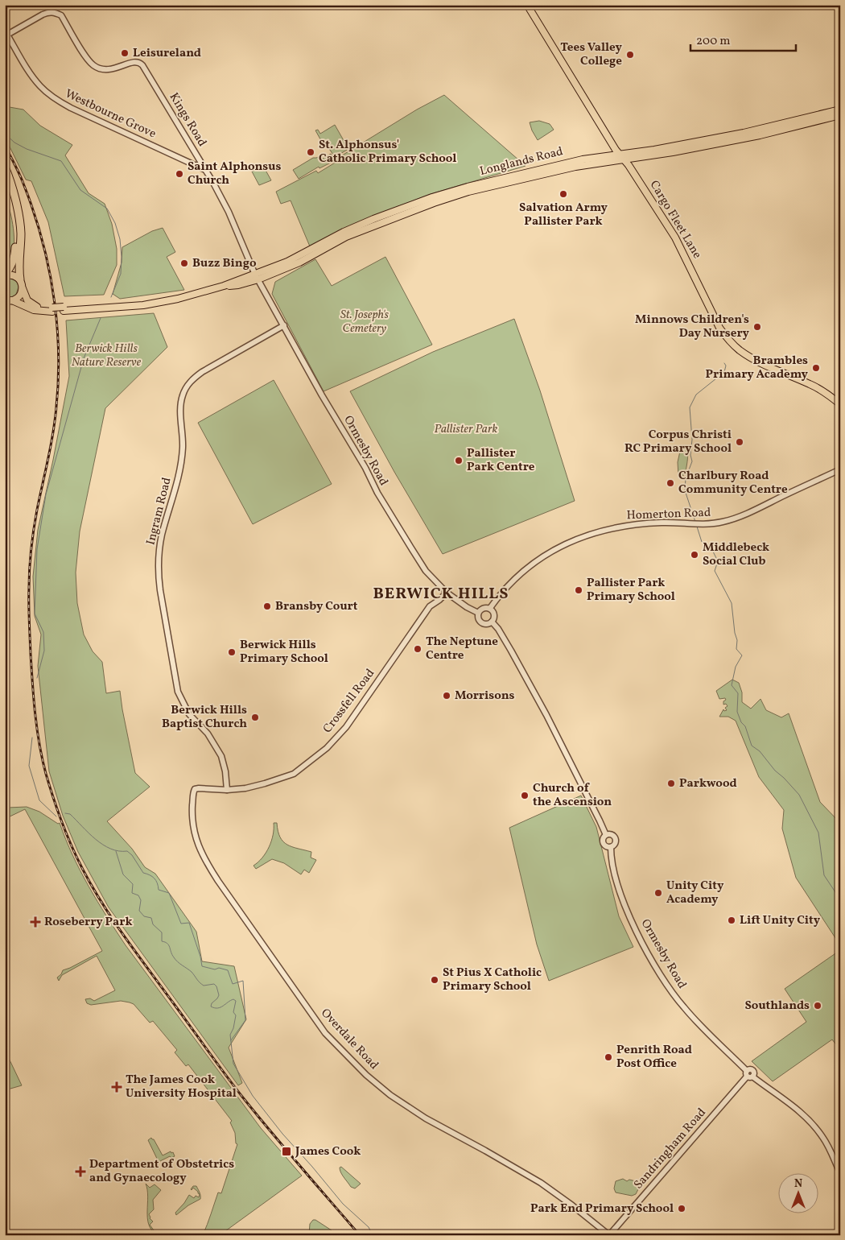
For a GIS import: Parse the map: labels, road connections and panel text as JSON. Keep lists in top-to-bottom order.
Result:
{
  "streets": {
    "main road": ["Longlands Road", "Cargo Fleet Lane"],
    "street": [
      "Westbourne Grove",
      "Kings Road",
      "Ormesby Road",
      "Ingram Road",
      "Homerton Road",
      "Crossfell Road",
      "Overdale Road",
      "Sandringham Road"
    ]
  },
  "crossings": [
    ["Westbourne Grove", "Kings Road"],
    ["Kings Road", "Longlands Road"],
    ["Kings Road", "Ormesby Road"],
    ["Longlands Road", "Cargo Fleet Lane"],
    ["Longlands Road", "Ormesby Road"],
    ["Ormesby Road", "Ingram Road"],
    ["Ormesby Road", "Homerton Road"],
    ["Ormesby Road", "Crossfell Road"],
    ["Ormesby Road", "Sandringham Road"],
    ["Ingram Road", "Crossfell Road"],
    ["Crossfell Road", "Overdale Road"],
    ["Overdale Road", "Sandringham Road"]
  ],
  "districts": ["BERWICK HILLS"],
  "parks": ["St. Joseph's Cemetery", "Berwick Hills Nature Reserve", "Pallister Park"],
  "places": {
    "other": [
      "Leisureland",
      "Tees Valley College",
      "St. Alphonsus' Catholic Primary School",
      "Saint Alphonsus Church",
      "Salvation Army Pallister Park",
      "Buzz Bingo",
      "Minnows Children's Day Nursery",
      "Brambles Primary Academy",
      "Corpus Christi RC Primary School",
      "Pallister Park Centre",
      "Charlbury Road Community Centre",
      "Middlebeck Social Club",
      "Pallister Park Primary School",
      "Bransby Court",
      "The Neptune Centre",
      "Berwick Hills Primary School",
      "Morrisons",
      "Berwick Hills Baptist Church",
      "Parkwood",
      "Church of the Ascension",
      "Unity City Academy",
      "Lift Unity City",
      "St Pius X Catholic Primary School",
      "Southlands",
      "Penrith Road Post Office",
      "Park End Primary School"
    ],
    "health": ["Roseberry Park", "The James Cook University Hospital", "Department of Obstetrics and Gynaecology"],
    "transit": ["James Cook"]
  },
  "scale_bar": "200 m",
  "north": "top"
}
